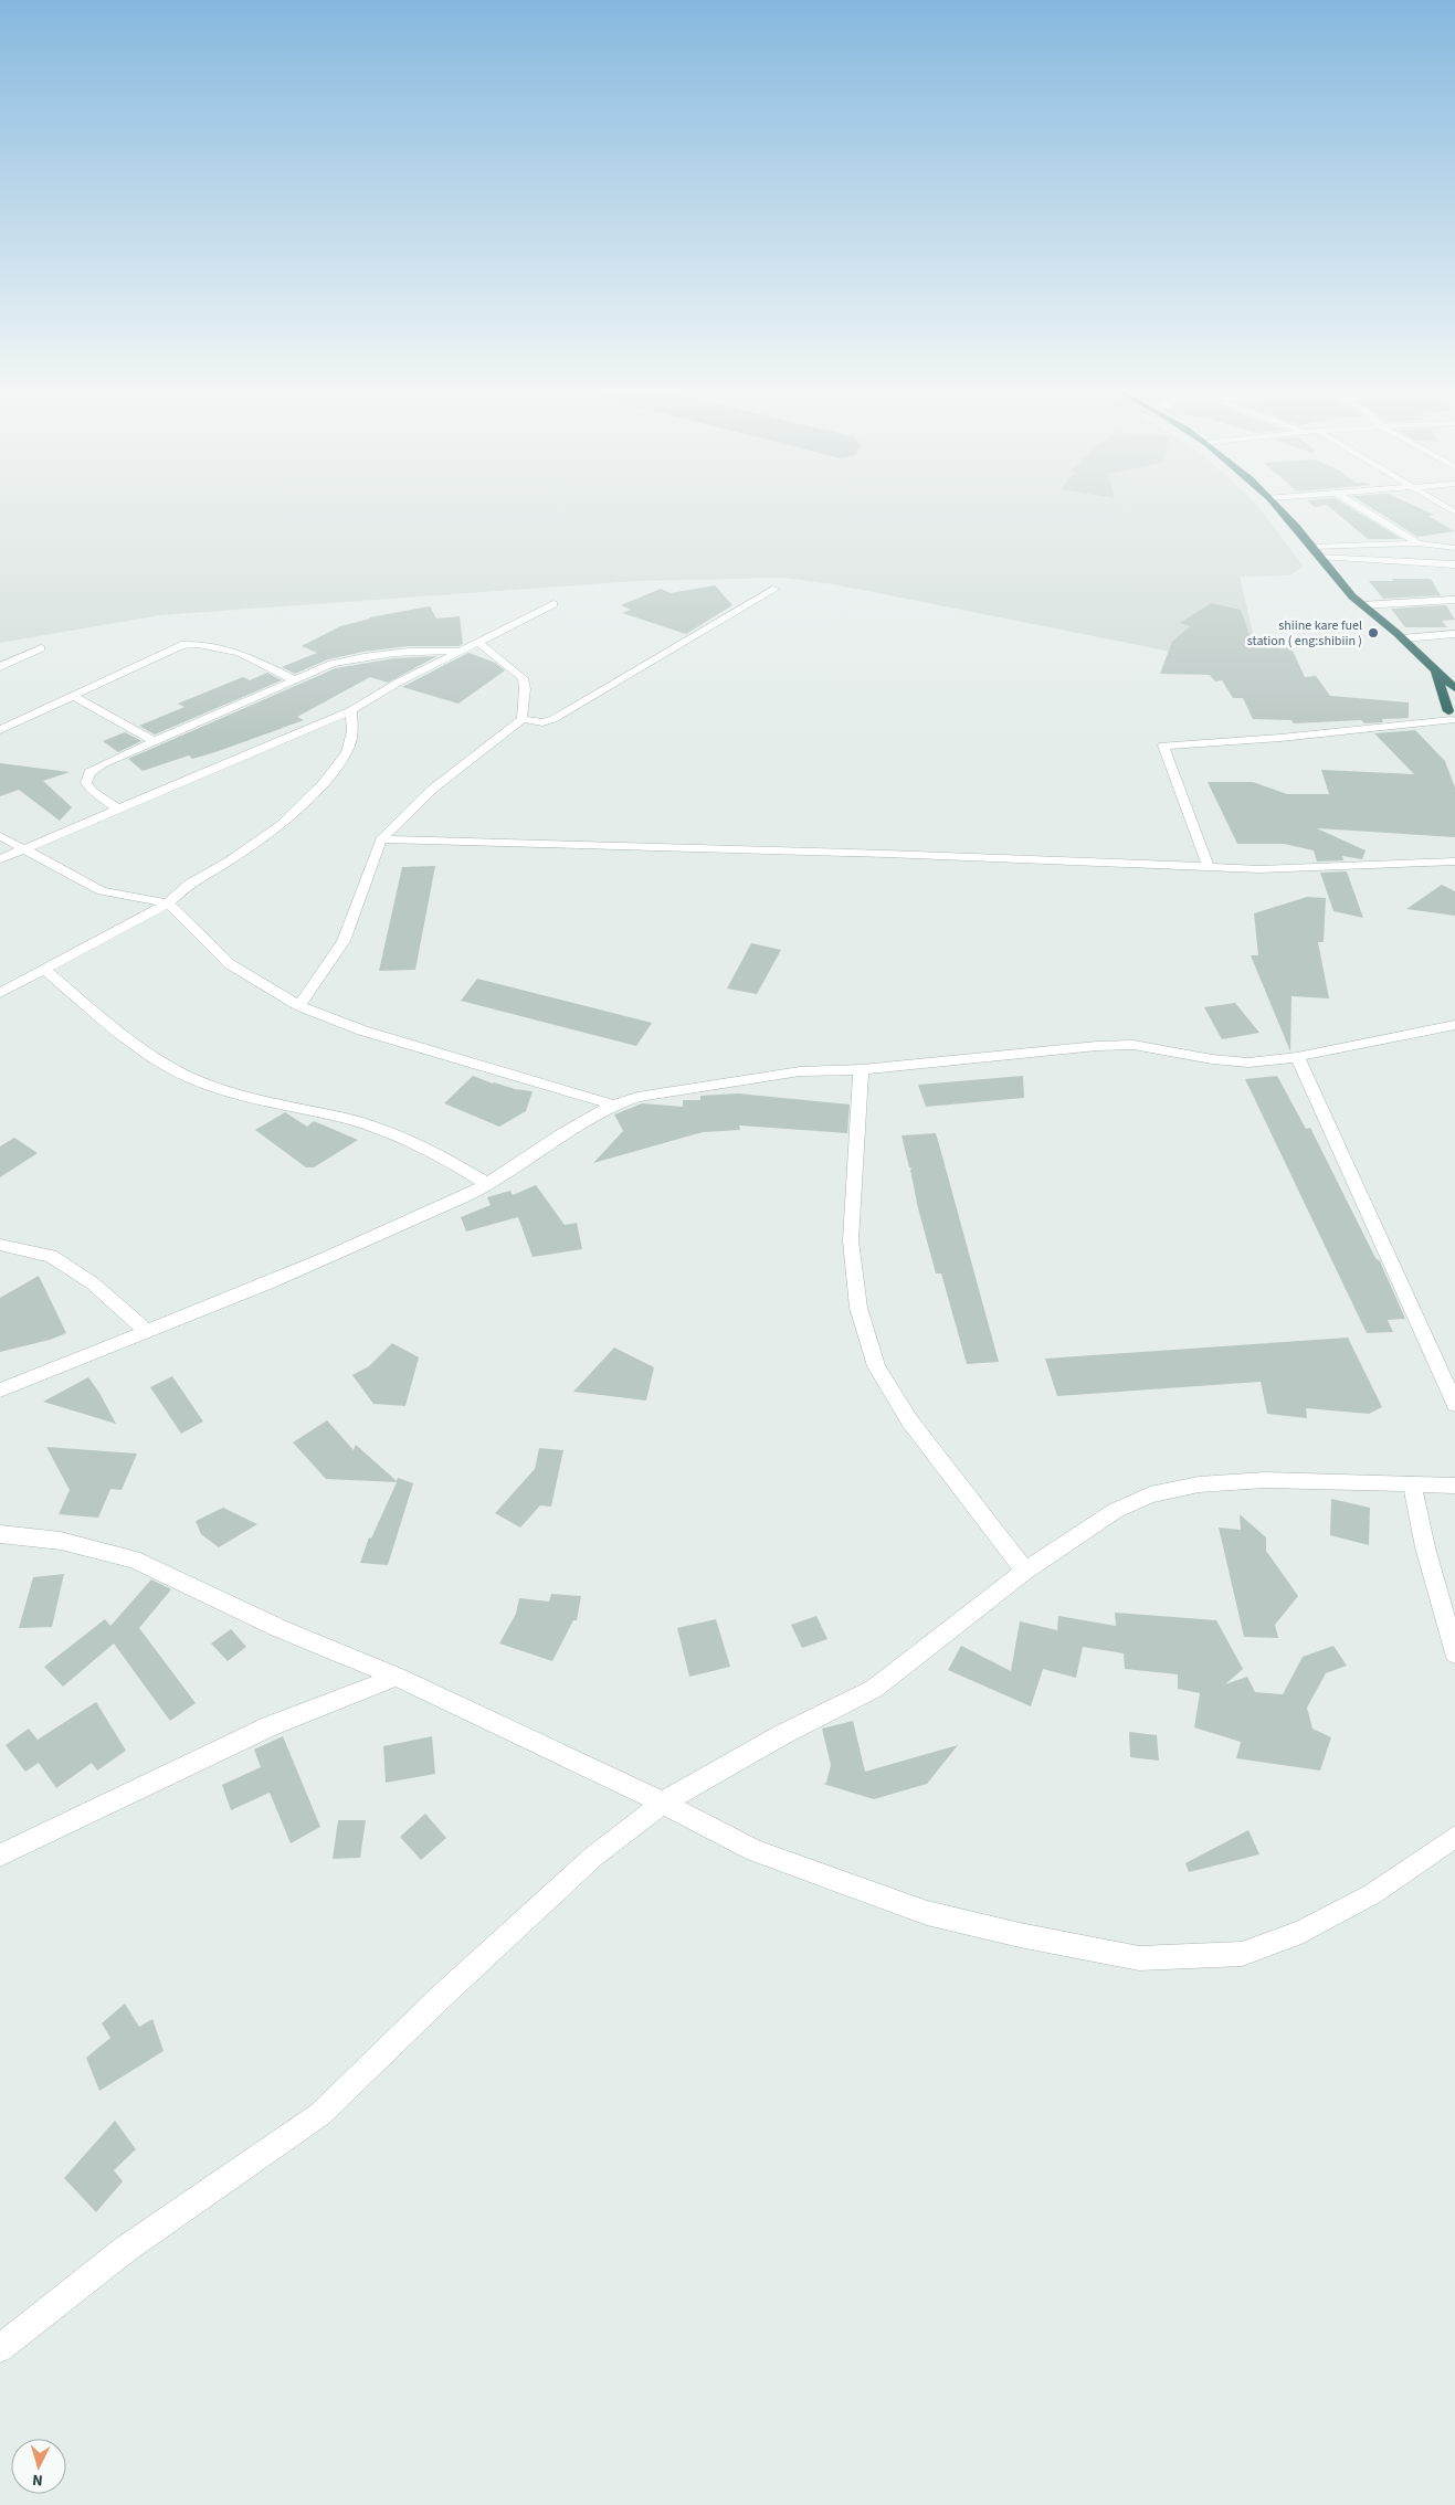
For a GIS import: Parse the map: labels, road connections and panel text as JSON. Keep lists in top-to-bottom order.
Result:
{
  "places": ["shiine kare fuel station ( eng:shibiin )"],
  "north": "bottom"
}
